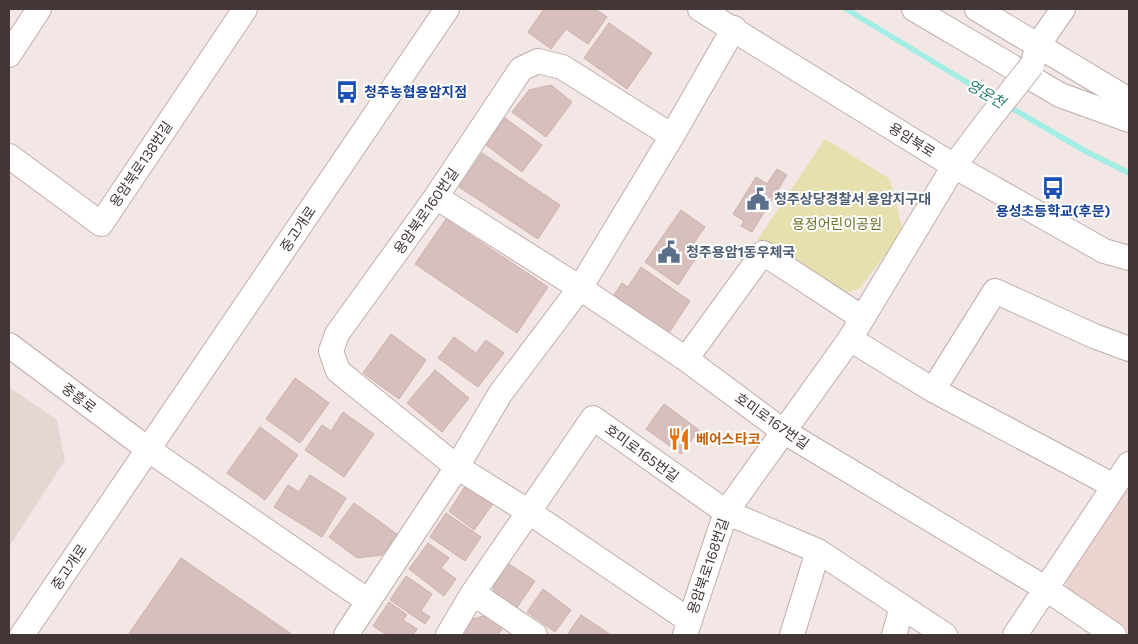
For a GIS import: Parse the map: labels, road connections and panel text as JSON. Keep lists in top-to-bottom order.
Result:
{
  "streets": {
    "street": [
      "용암북로",
      "용암북로138번길",
      "용암북로160번길",
      "중고개로",
      "중흥로",
      "호미로167번길",
      "호미로165번길",
      "용암북로168번길"
    ]
  },
  "crossings": [
    ["용암북로", "용암북로168번길"],
    ["용암북로160번길", "호미로167번길"],
    ["용암북로160번길", "호미로165번길"],
    ["용암북로160번길", "용암북로168번길"],
    ["중고개로", "중흥로"],
    ["호미로167번길", "용암북로168번길"],
    ["호미로165번길", "용암북로168번길"]
  ],
  "water": ["영운천"],
  "parks": ["용정어린이공원"],
  "places": {
    "bus stop": ["청주농협용암지점", "용성초등학교(후문)"],
    "public building": ["청주상당경찰서 용암지구대", "청주용암1동우체국"],
    "restaurant": ["베어스타코"]
  }
}
